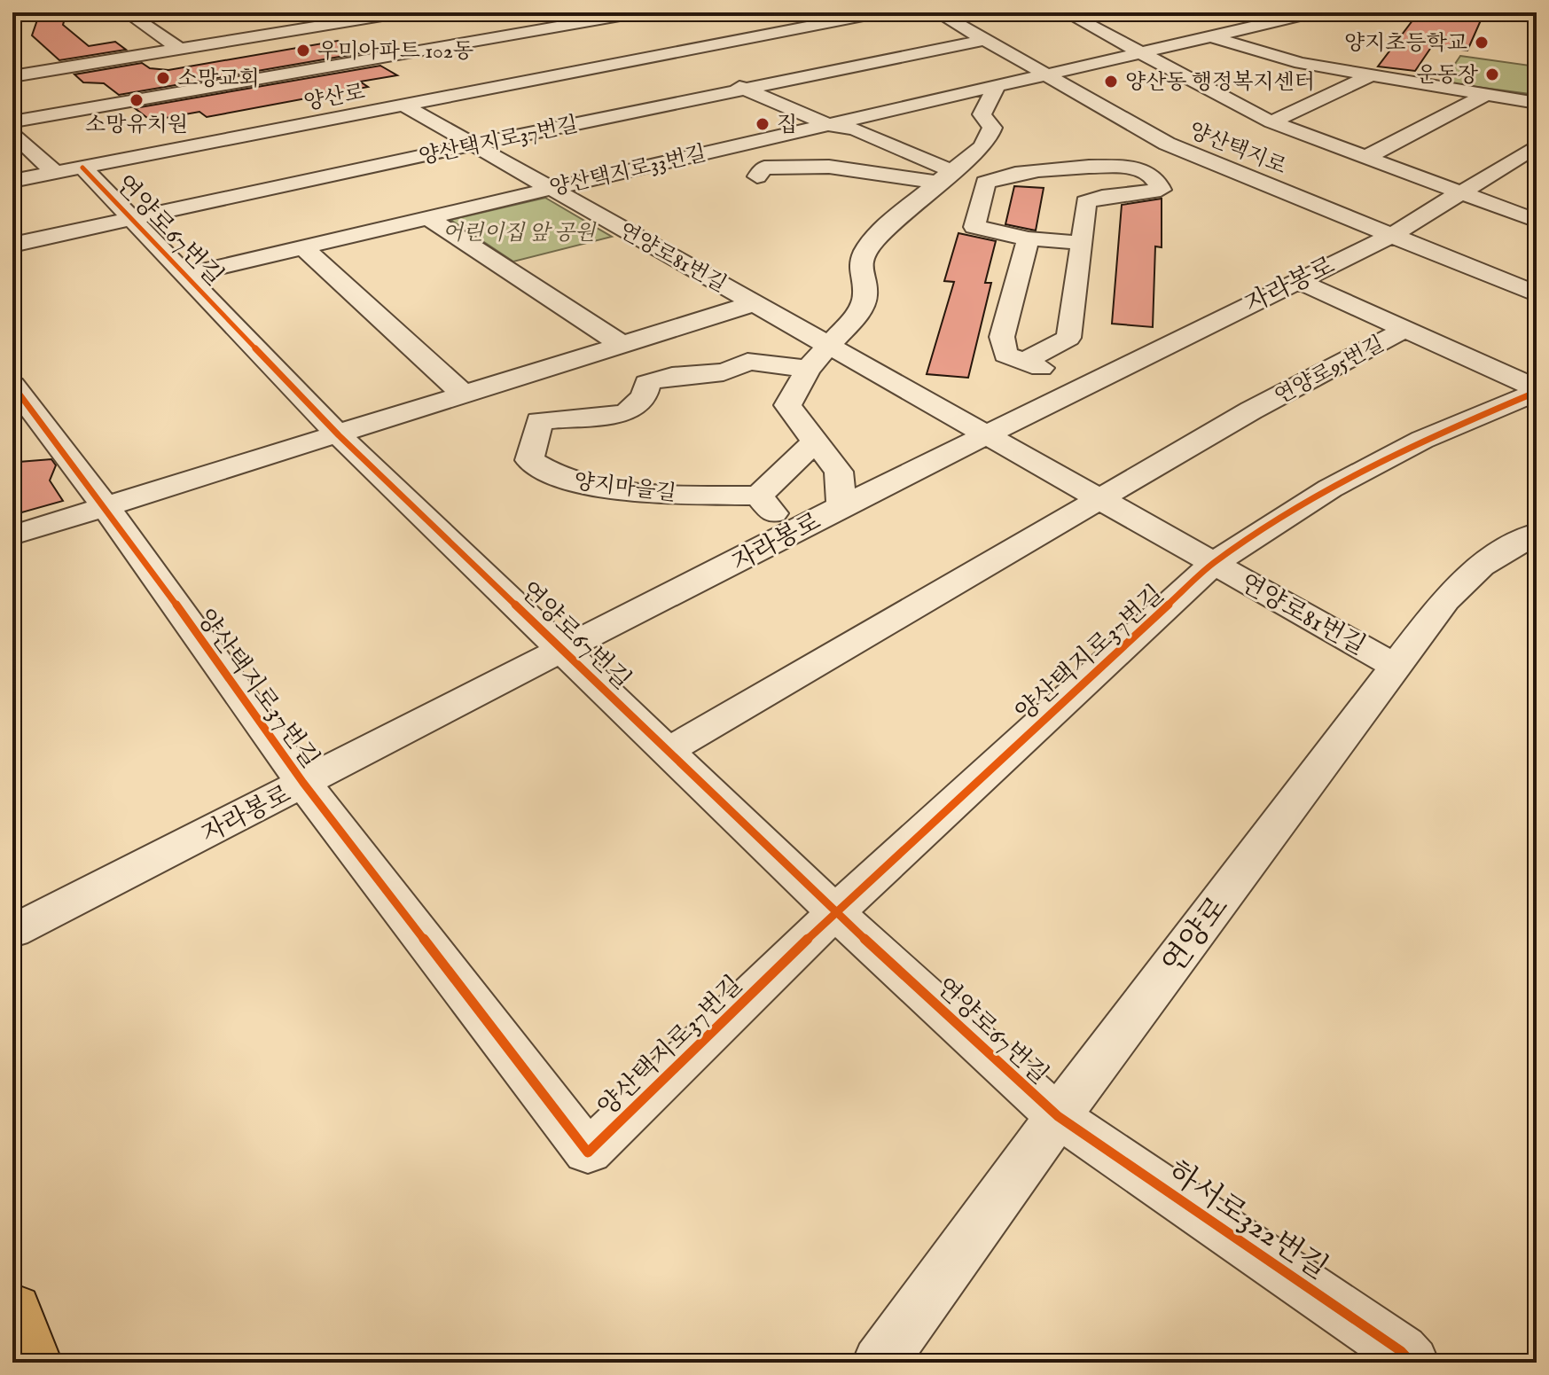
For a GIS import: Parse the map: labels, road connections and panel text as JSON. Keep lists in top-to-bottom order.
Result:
{
  "streets": {
    "street": [
      "양산로",
      "양산택지로37번길",
      "양산택지로",
      "양산택지로33번길",
      "연양로67번길",
      "연양로81번길",
      "자라봉로",
      "연양로95번길",
      "양지마을길",
      "연양로",
      "하서로322번길"
    ]
  },
  "crossings": [
    ["양산로", "연양로67번길"],
    ["양산로", "연양로81번길"],
    ["양산택지로37번길", "양산택지로"],
    ["양산택지로37번길", "연양로67번길"],
    ["양산택지로37번길", "연양로81번길"],
    ["양산택지로37번길", "자라봉로"],
    ["양산택지로37번길", "연양로95번길"],
    ["양산택지로", "양산택지로33번길"],
    ["양산택지로", "자라봉로"],
    ["양산택지로33번길", "연양로67번길"],
    ["양산택지로33번길", "연양로81번길"],
    ["연양로67번길", "자라봉로"],
    ["연양로67번길", "연양로"],
    ["연양로67번길", "하서로322번길"],
    ["연양로81번길", "자라봉로"],
    ["연양로81번길", "연양로95번길"],
    ["연양로81번길", "연양로"],
    ["자라봉로", "연양로95번길"],
    ["연양로", "하서로322번길"]
  ],
  "parks": ["어린이집 앞 공원"],
  "places": [
    "양지초등학교",
    "우미아파트 102동",
    "운동장",
    "소망교회",
    "양산동 행정복지센터",
    "소망유치원",
    "집"
  ]
}
